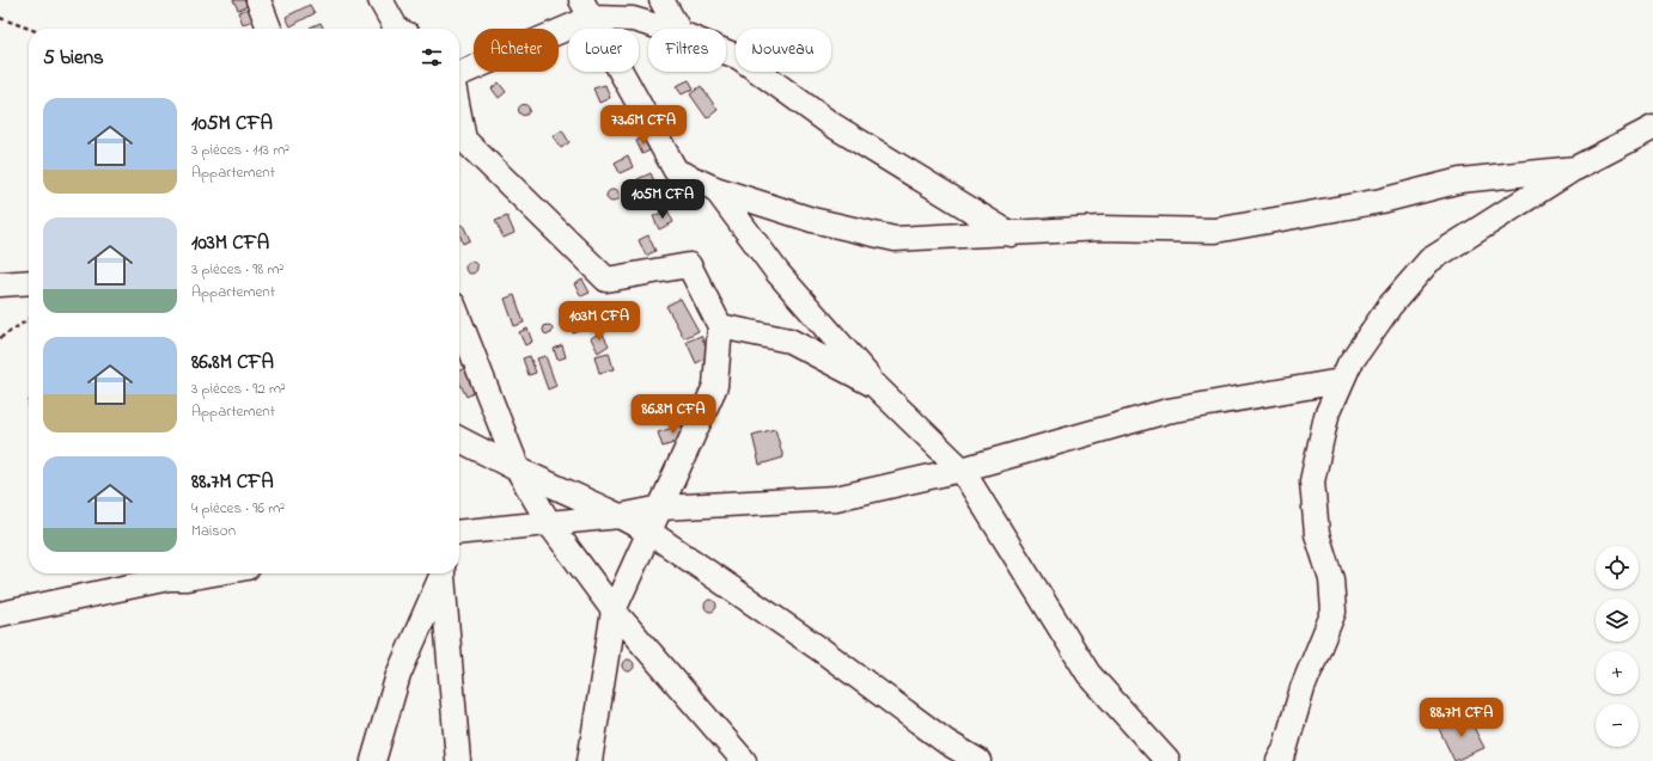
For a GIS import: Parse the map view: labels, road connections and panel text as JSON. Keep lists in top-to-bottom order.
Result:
{
  "page": {
    "chip": [
      "Acheter",
      "Louer",
      "Filtres",
      "Nouveau"
    ],
    "heading": "5 biens",
    "list": [
      {
        "name": "105M CFA",
        "note": "3 pièces · 113 m² · Appartement"
      },
      {
        "name": "103M CFA",
        "note": "3 pièces · 98 m² · Appartement"
      },
      {
        "name": "86.8M CFA",
        "note": "3 pièces · 92 m² · Appartement"
      },
      {
        "name": "88.7M CFA",
        "note": "4 pièces · 96 m² · Maison"
      }
    ],
    "price": [
      "73.6M CFA",
      "105M CFA",
      "103M CFA",
      "86.8M CFA",
      "88.7M CFA"
    ],
    "map_buttons": ["+", "−"]
  }
}
